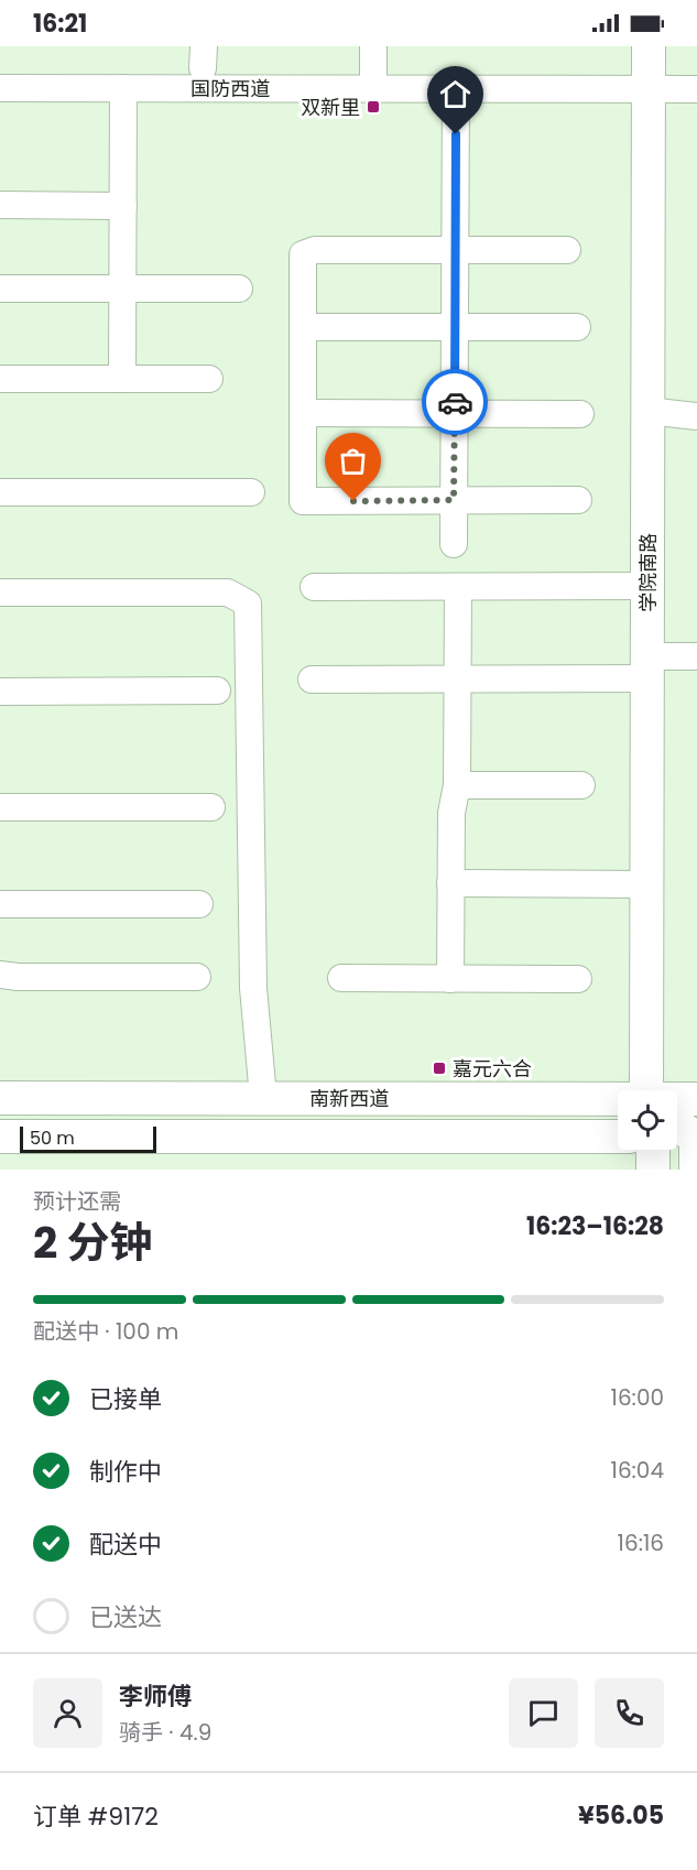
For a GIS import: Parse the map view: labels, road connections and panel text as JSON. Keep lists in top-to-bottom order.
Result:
{
  "streets": {
    "main road": ["学院南路", "南新西道"],
    "street": ["国防西道"]
  },
  "crossings": [
    ["国防西道", "学院南路"]
  ],
  "places": {
    "transit": ["双新里", "嘉元六合"]
  },
  "scale_bar": "50 m",
  "page": {
    "status": "16:21",
    "scale": "50 m",
    "heading": ["2 分钟", "预计还需", "16:23–16:28"],
    "panel": [
      "李师傅",
      "骑手 · 4.9",
      "订单 #9172",
      "¥56.05"
    ],
    "bar": "配送中 · 100 m",
    "list": [
      ["已接单", "16:00"],
      ["制作中", "16:04"],
      ["配送中", "16:16"],
      "已送达"
    ]
  }
}
